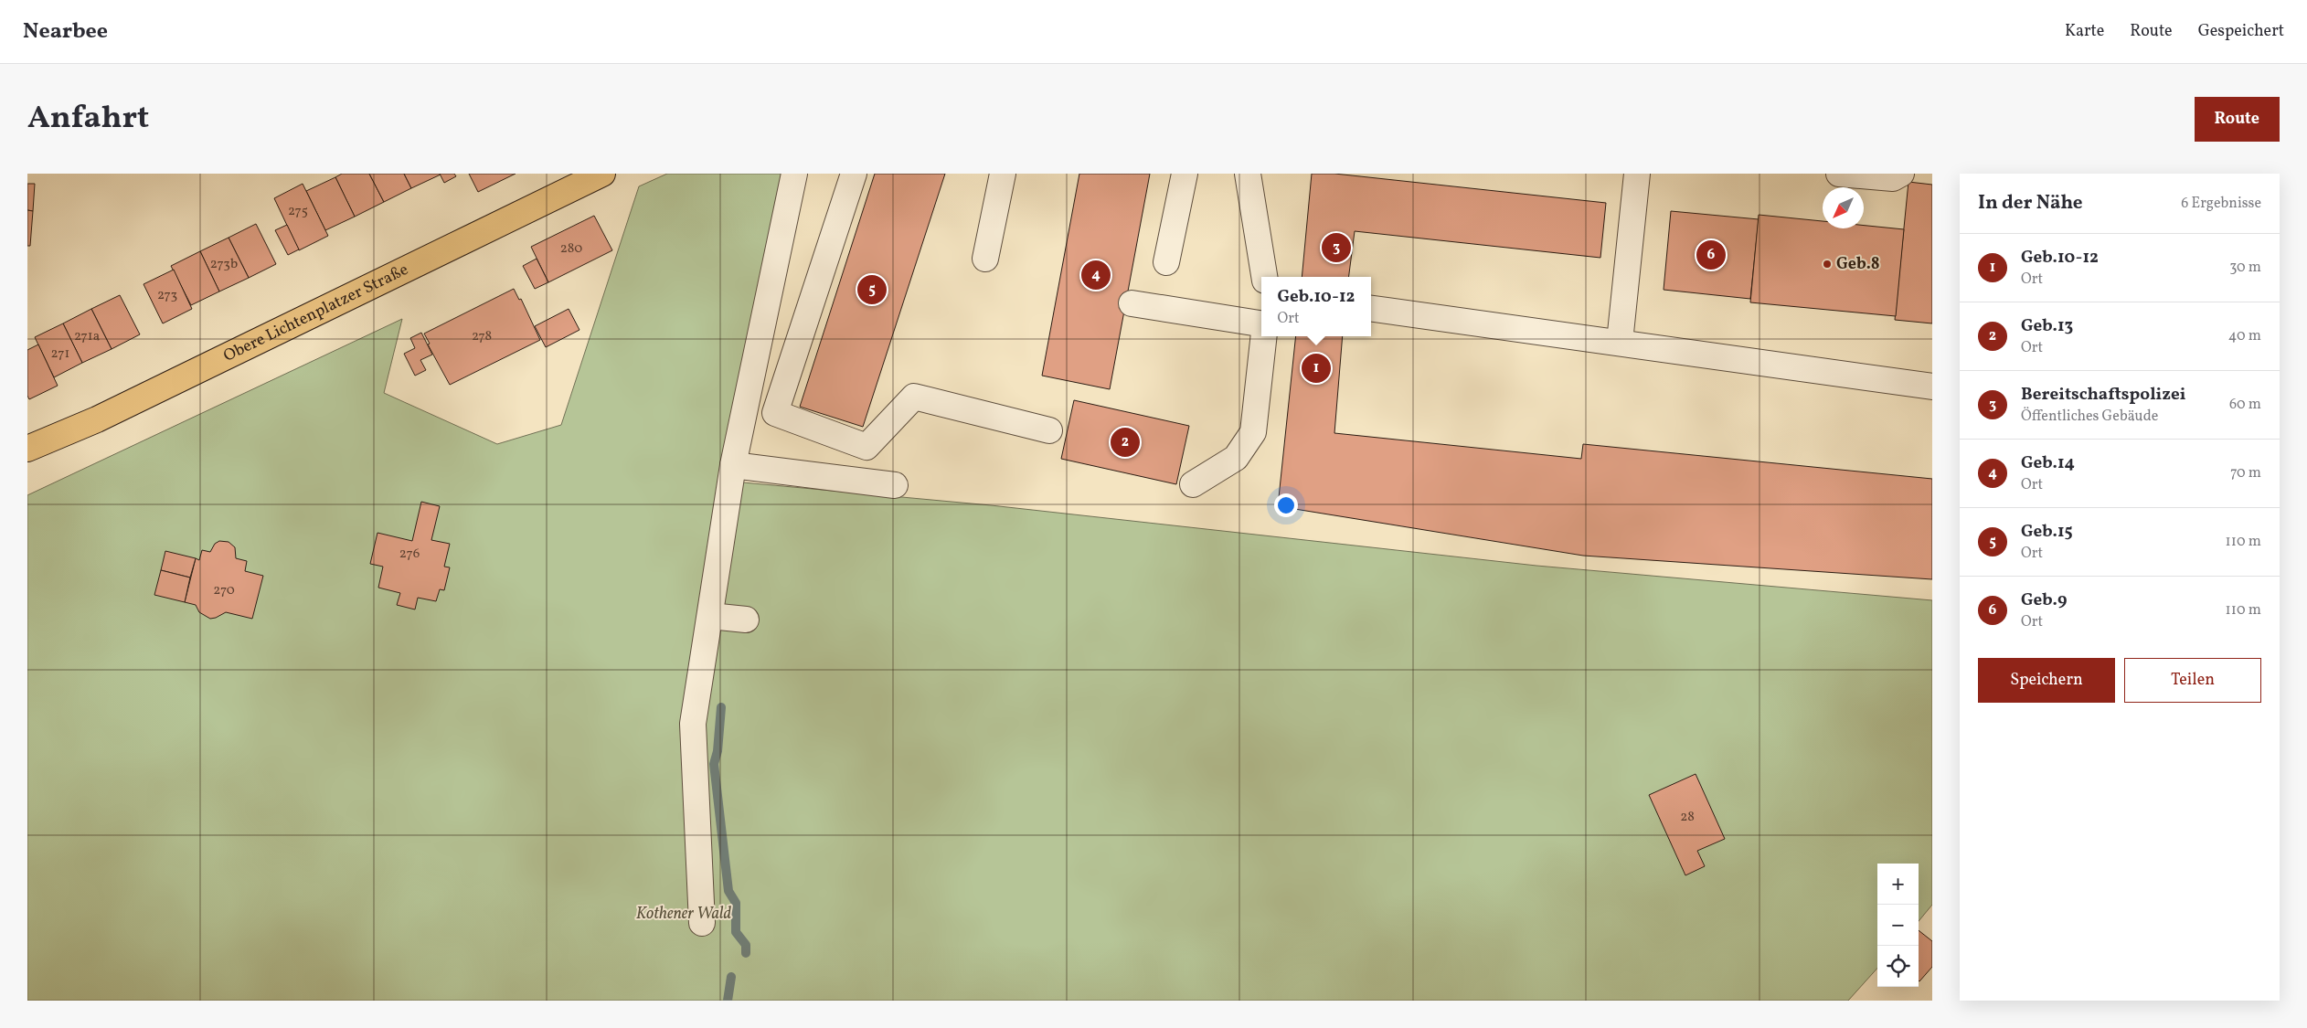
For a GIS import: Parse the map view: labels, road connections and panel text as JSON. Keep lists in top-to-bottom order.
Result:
{
  "streets": {
    "main road": ["Obere Lichtenplatzer Straße"]
  },
  "parks": ["Kothener Wald"],
  "places": ["Geb.8"],
  "house_numbers": [
    "275",
    "280",
    "273b",
    "273",
    "271a",
    "278",
    "271",
    "276",
    "270",
    "28"
  ],
  "north": "bottom left",
  "page": {
    "header": "Nearbee",
    "nav": ["Karte", "Route", "Gespeichert"],
    "title": "Anfahrt",
    "buttons": [
      "Route",
      ["Speichern", "Teilen"]
    ],
    "heading": ["In der Nähe", "6 Ergebnisse"],
    "pins": [
      "3",
      "6",
      "4",
      "5",
      "1",
      "2"
    ],
    "list": [
      {
        "mark": "1",
        "name": "Geb.10-12",
        "note": "Ort",
        "value": "30 m"
      },
      {
        "mark": "2",
        "name": "Geb.13",
        "note": "Ort",
        "value": "40 m"
      },
      {
        "mark": "3",
        "name": "Bereitschaftspolizei",
        "note": "Öffentliches Gebäude",
        "value": "60 m"
      },
      {
        "mark": "4",
        "name": "Geb.14",
        "note": "Ort",
        "value": "70 m"
      },
      {
        "mark": "5",
        "name": "Geb.15",
        "note": "Ort",
        "value": "110 m"
      },
      {
        "mark": "6",
        "name": "Geb.9",
        "note": "Ort",
        "value": "110 m"
      }
    ],
    "popup": ["Geb.10-12", "Ort"],
    "map_buttons": ["+", "−"]
  }
}
